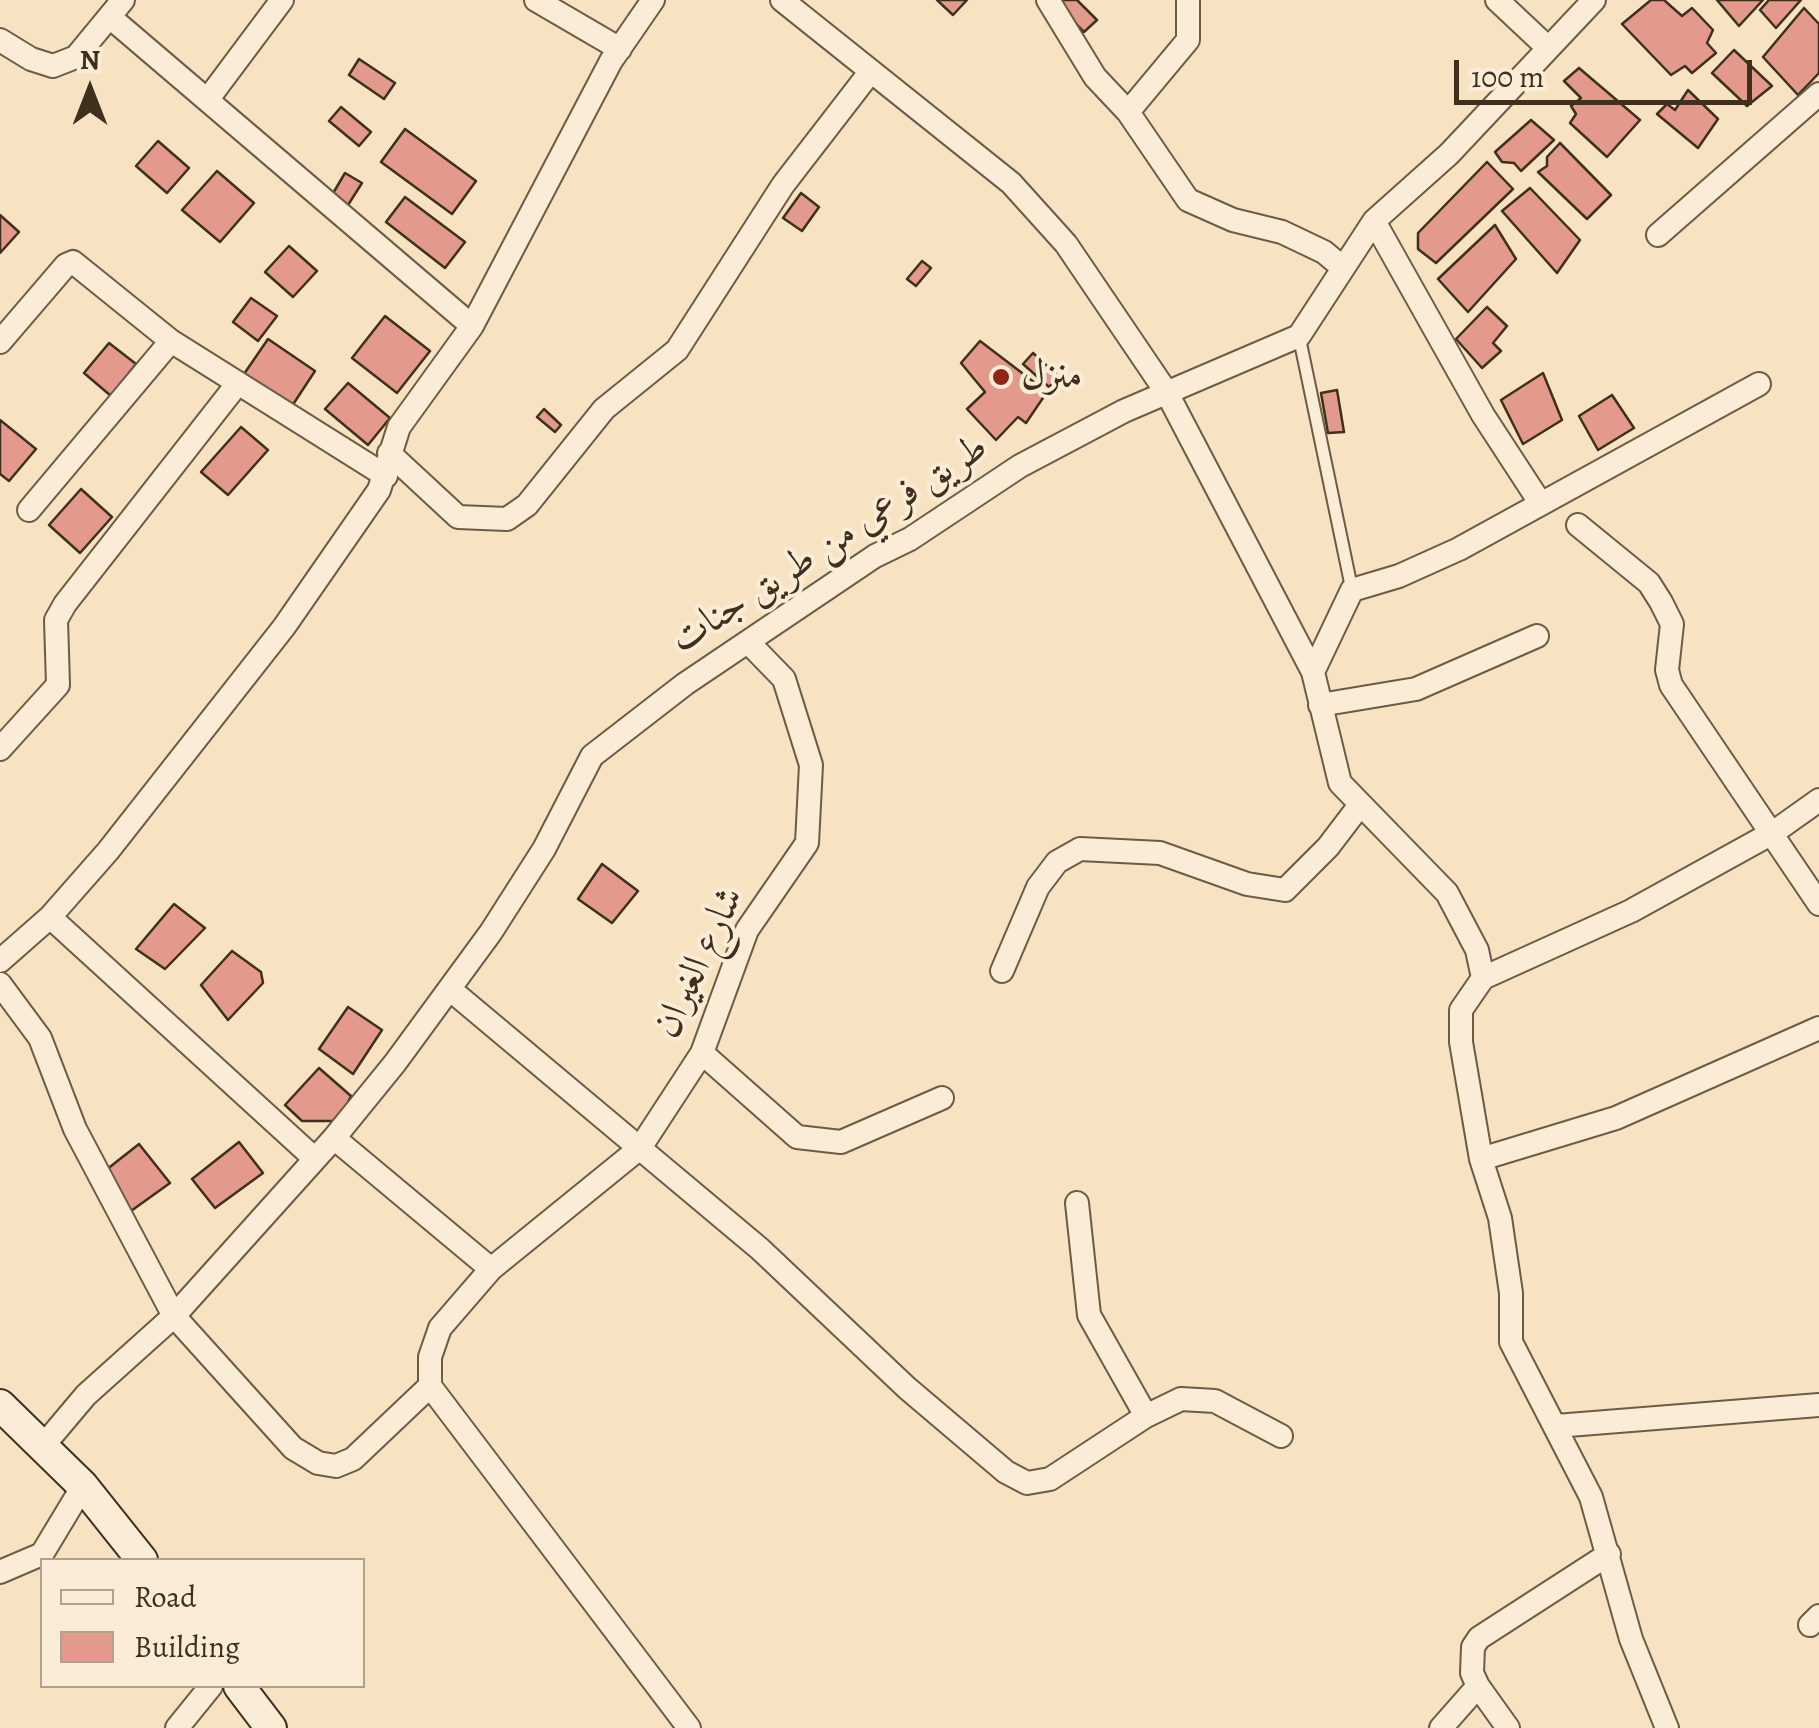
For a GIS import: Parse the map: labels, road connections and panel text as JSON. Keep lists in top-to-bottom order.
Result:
{
  "streets": {
    "street": ["طريق فرعي من طريق جنات", "شارع الغيران"]
  },
  "crossings": [
    ["طريق فرعي من طريق جنات", "شارع الغيران"]
  ],
  "places": ["منزل"],
  "legend": ["Road", "Building"],
  "scale_bar": "100 m",
  "north": "top"
}
